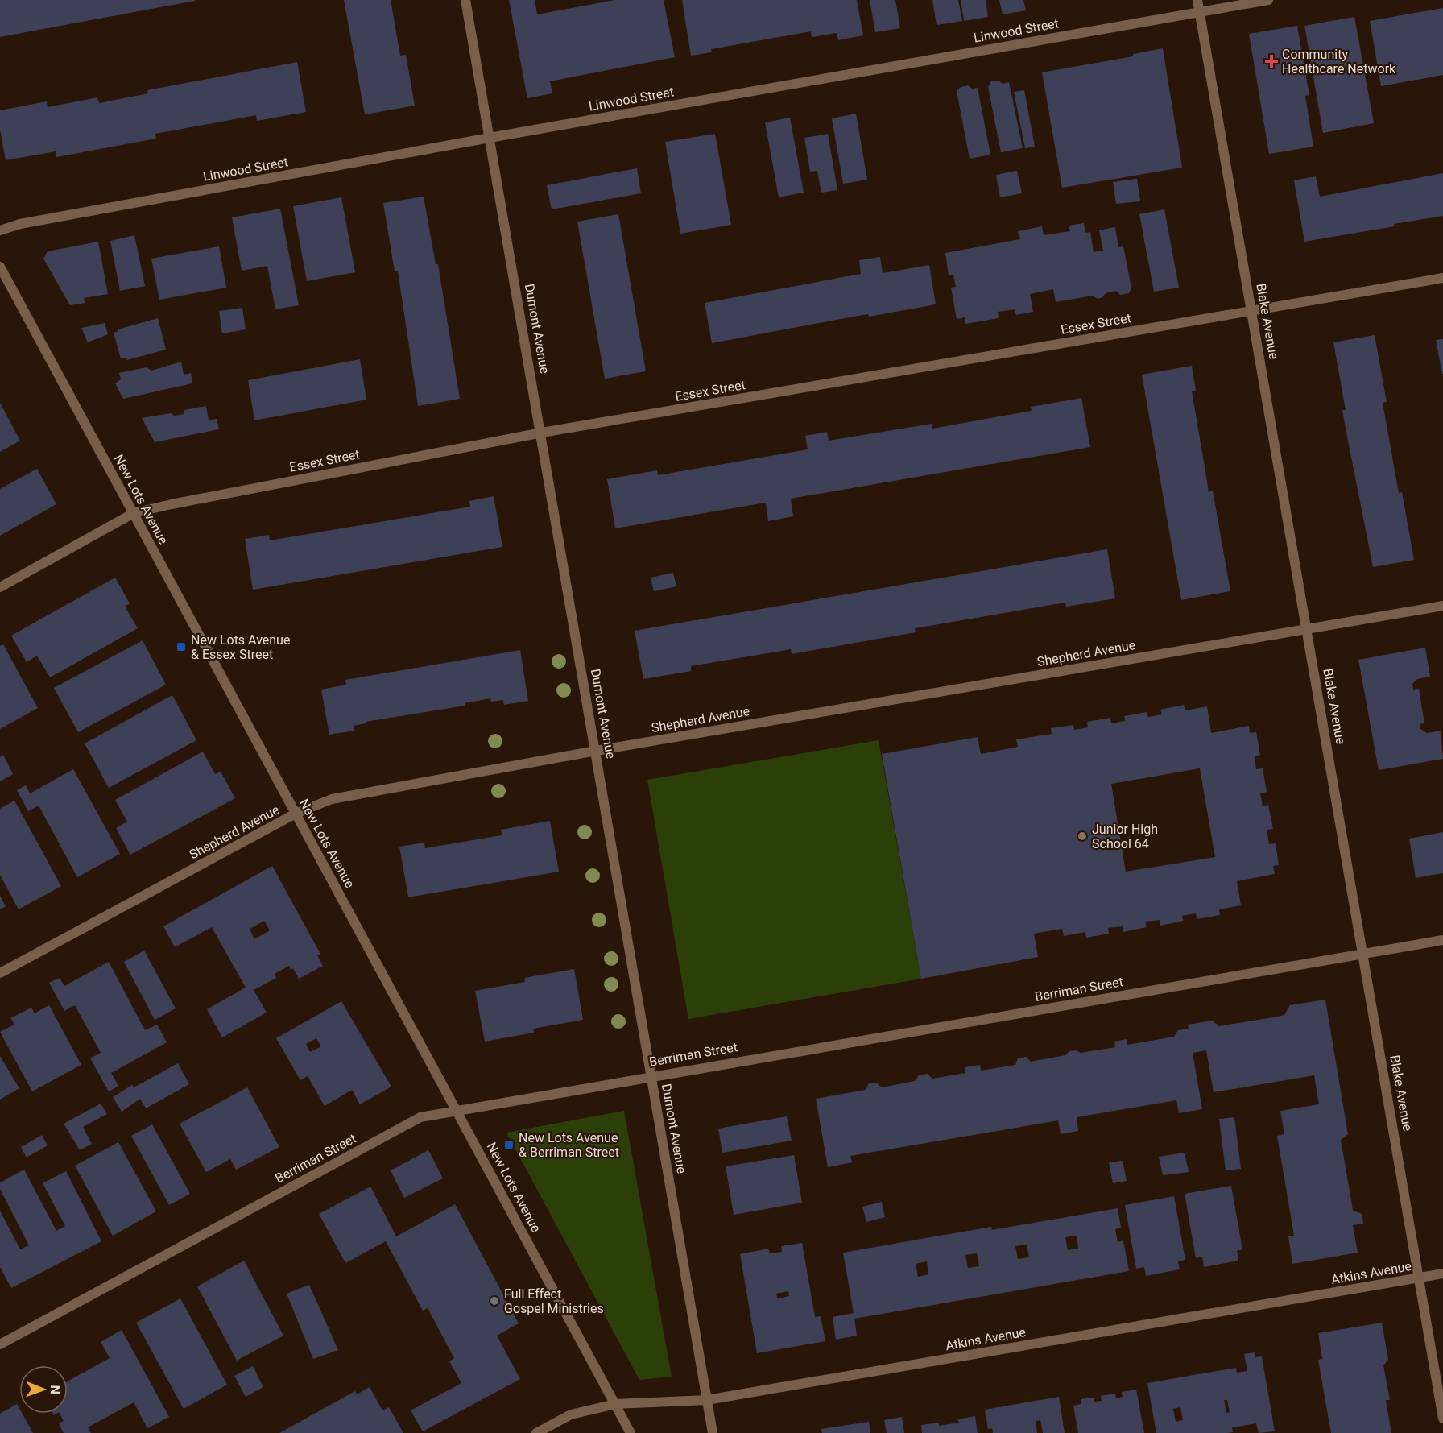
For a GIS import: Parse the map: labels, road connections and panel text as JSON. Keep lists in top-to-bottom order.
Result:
{
  "streets": {
    "street": [
      "Linwood Street",
      "Blake Avenue",
      "Essex Street",
      "Dumont Avenue",
      "New Lots Avenue",
      "Shepherd Avenue",
      "Berriman Street",
      "Atkins Avenue"
    ]
  },
  "crossings": [
    ["Linwood Street", "Blake Avenue"],
    ["Linwood Street", "Dumont Avenue"],
    ["Blake Avenue", "Essex Street"],
    ["Blake Avenue", "Shepherd Avenue"],
    ["Blake Avenue", "Berriman Street"],
    ["Blake Avenue", "Atkins Avenue"],
    ["Essex Street", "Dumont Avenue"],
    ["Essex Street", "New Lots Avenue"],
    ["Dumont Avenue", "Shepherd Avenue"],
    ["Dumont Avenue", "Berriman Street"],
    ["Dumont Avenue", "Atkins Avenue"],
    ["New Lots Avenue", "Shepherd Avenue"],
    ["New Lots Avenue", "Berriman Street"],
    ["New Lots Avenue", "Atkins Avenue"]
  ],
  "places": {
    "health": ["Community Healthcare Network"],
    "transit": ["New Lots Avenue & Essex Street", "New Lots Avenue & Berriman Street"],
    "other": ["Junior High School 64", "Full Effect Gospel Ministries"]
  },
  "north": "right"
}
